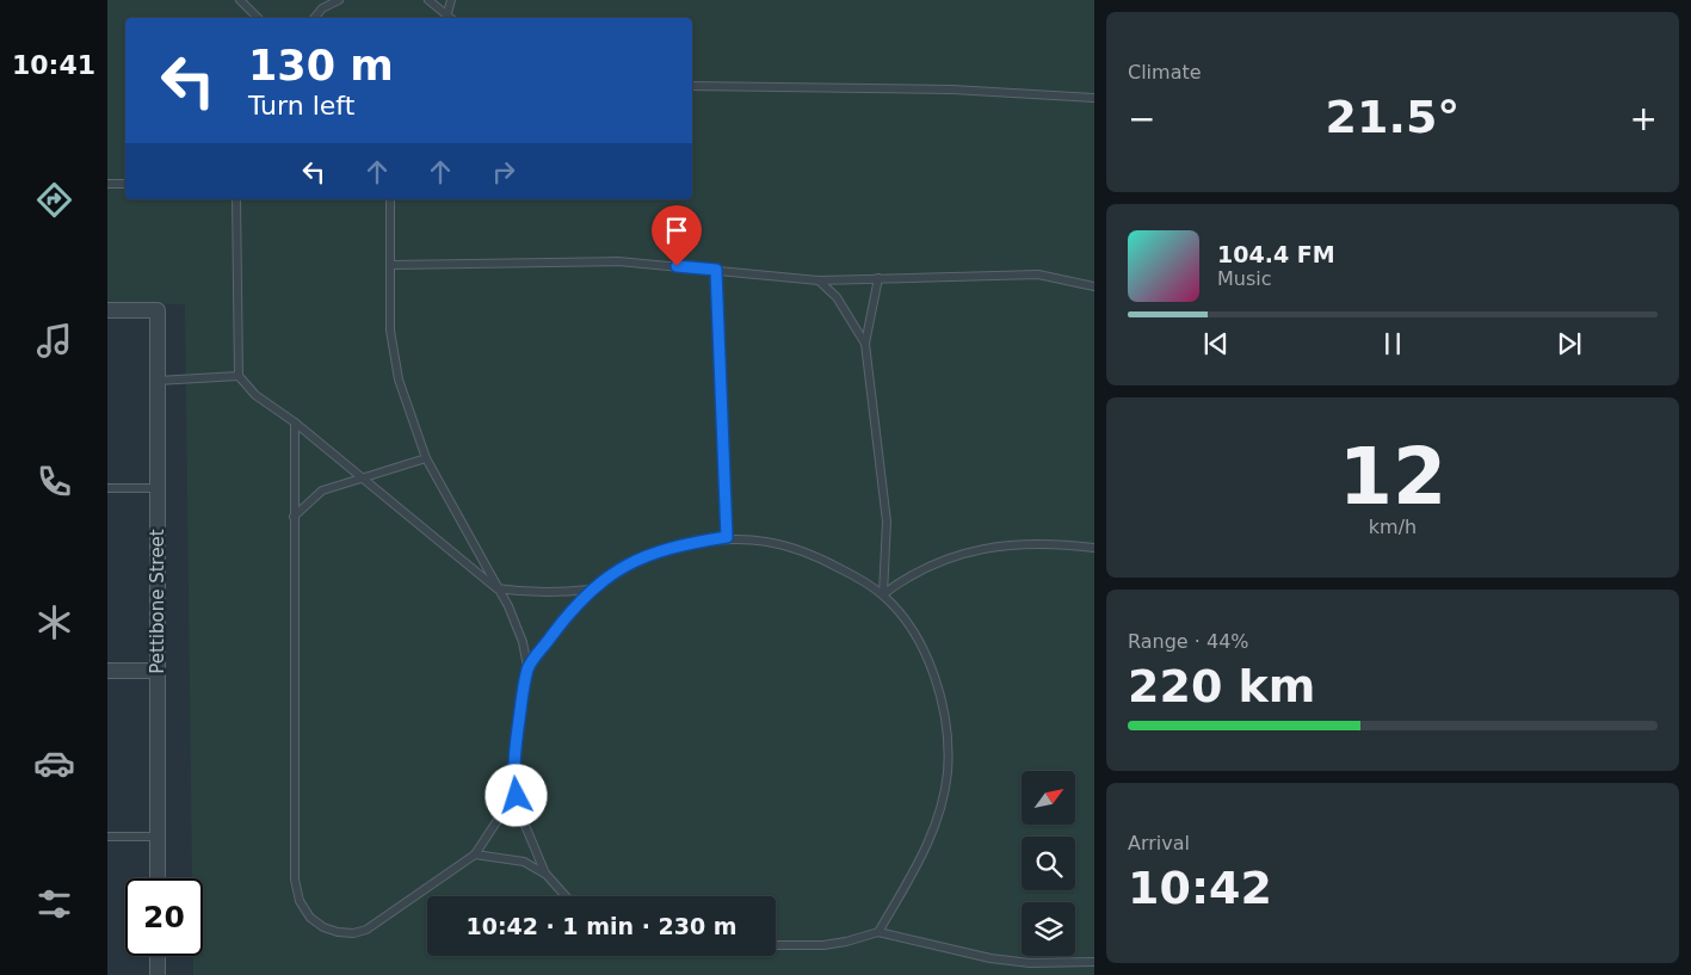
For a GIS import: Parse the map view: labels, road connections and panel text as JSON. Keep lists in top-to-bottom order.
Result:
{
  "streets": {
    "street": ["Pettibone Street"]
  },
  "north": "top right",
  "page": {
    "tabs": "10:41",
    "tile": [
      "Climate",
      ["12", "km/h"],
      ["Range · 44%", "220 km"],
      ["Arrival", "10:42"]
    ],
    "turn": ["130 m", "Turn left"],
    "heat": ["−", "21.5°", "+"],
    "song": ["104.4 FM", "Music"],
    "limit": "20",
    "trip": "10:42 · 1 min · 230 m"
  }
}
